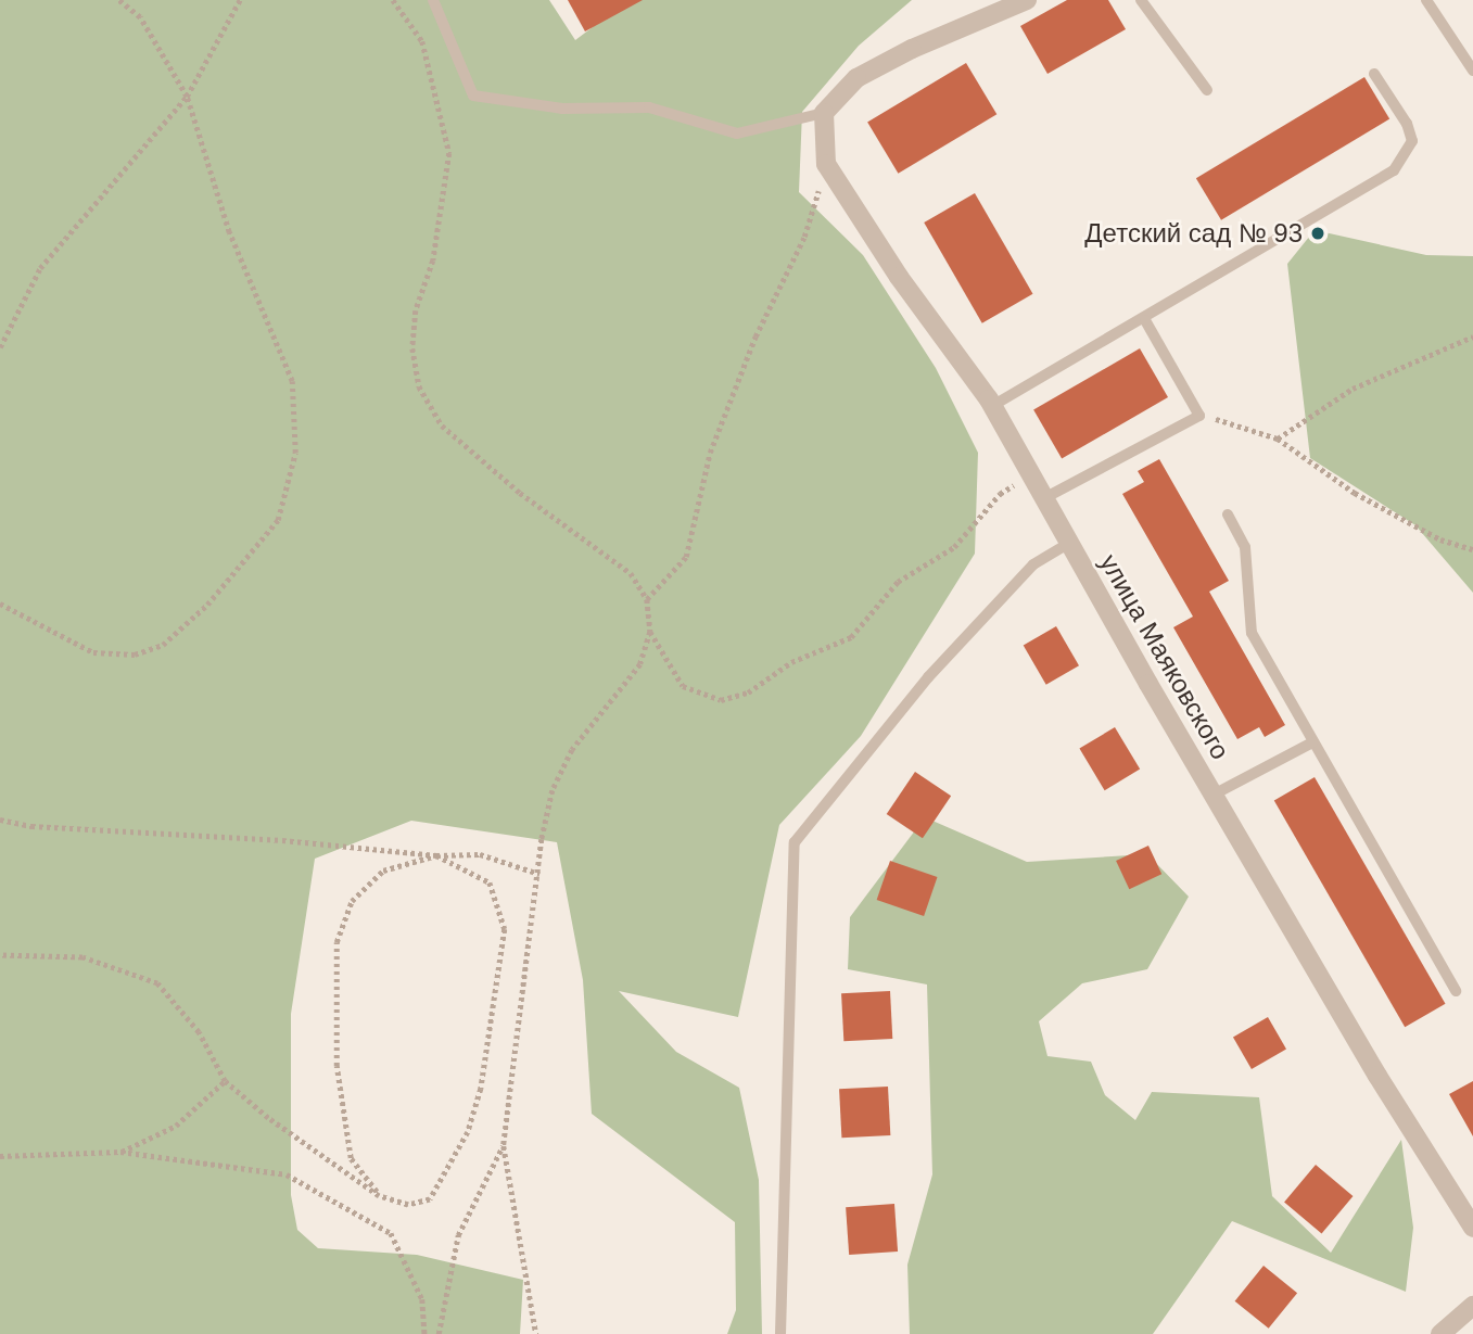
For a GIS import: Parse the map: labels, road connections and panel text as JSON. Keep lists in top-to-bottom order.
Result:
{
  "streets": {
    "street": ["улица Маяковского"]
  },
  "places": ["Детский сад № 93"]
}
